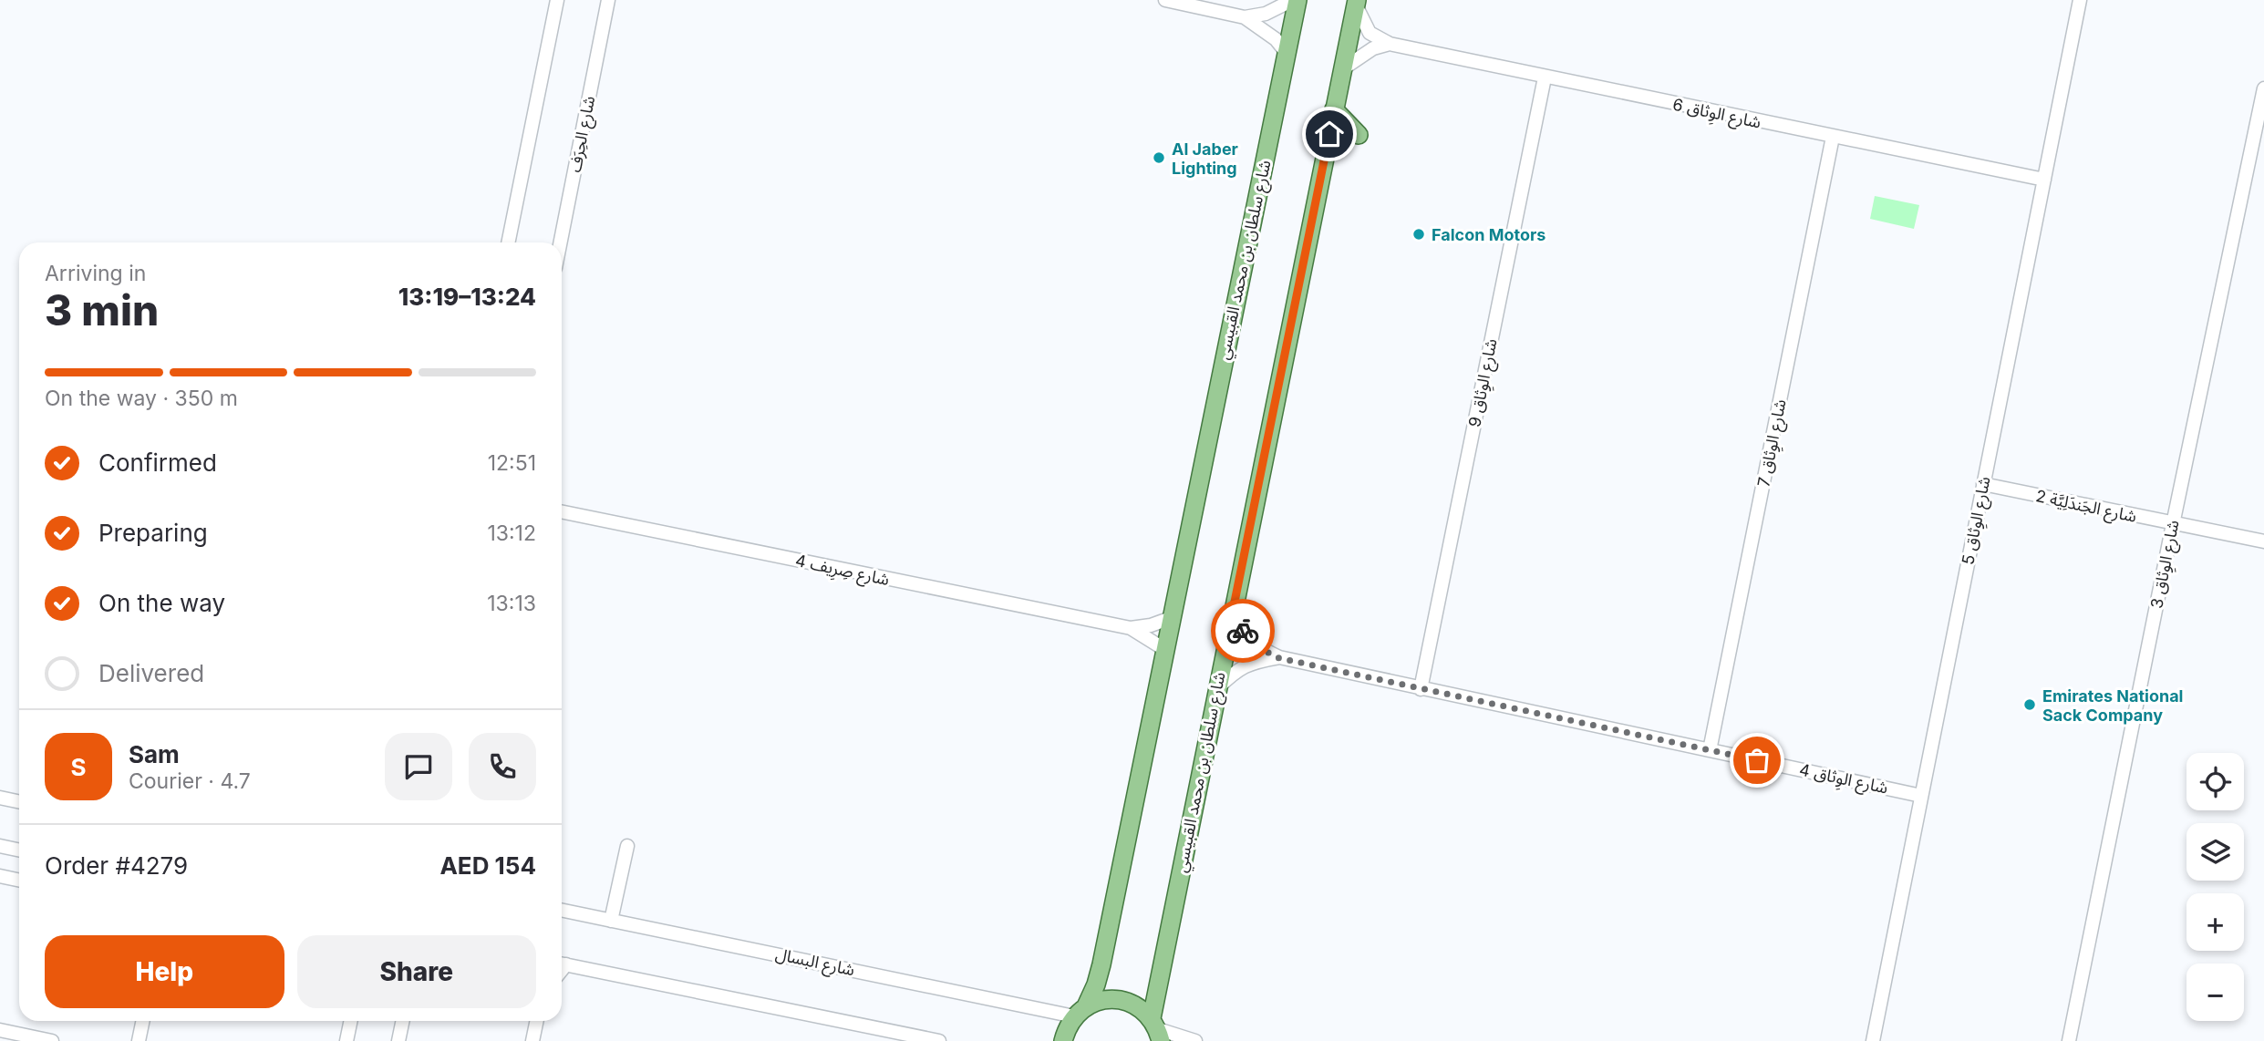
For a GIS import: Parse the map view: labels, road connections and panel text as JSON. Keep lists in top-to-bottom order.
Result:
{
  "streets": {
    "main road": ["شارع سلطان بن محمد القبيسي"],
    "street": [
      "شارع الوِثاق 6",
      "شارع الحِرَف",
      "شارع الوِثاق 9",
      "شارع الوِثاق 7",
      "شارع الجَندَلِيَّة 2",
      "شارع الوِثاق 5",
      "شارع الوِثاق 3",
      "شارع صِرِيف 4",
      "شارع الوِثاق 4",
      "شارع البسال"
    ]
  },
  "crossings": [
    ["شارع الوِثاق 6", "شارع سلطان بن محمد القبيسي"],
    ["شارع الوِثاق 6", "شارع الوِثاق 9"],
    ["شارع الوِثاق 6", "شارع الوِثاق 7"],
    ["شارع الوِثاق 6", "شارع الوِثاق 5"],
    ["شارع سلطان بن محمد القبيسي", "شارع صِرِيف 4"],
    ["شارع سلطان بن محمد القبيسي", "شارع الوِثاق 4"],
    ["شارع سلطان بن محمد القبيسي", "شارع البسال"],
    ["شارع الوِثاق 9", "شارع الوِثاق 4"],
    ["شارع الوِثاق 7", "شارع الوِثاق 4"],
    ["شارع الجَندَلِيَّة 2", "شارع الوِثاق 5"],
    ["شارع الجَندَلِيَّة 2", "شارع الوِثاق 3"],
    ["شارع الوِثاق 5", "شارع الوِثاق 4"]
  ],
  "places": ["Al Jaber Lighting", "Falcon Motors", "Emirates National Sack Company"],
  "page": {
    "heading": ["3 min", "Arriving in", "13:19–13:24"],
    "panel": [
      "Sam",
      "Courier · 4.7",
      "Order #4279",
      "AED 154"
    ],
    "bar": "On the way · 350 m",
    "list": [
      ["Confirmed", "12:51"],
      ["Preparing", "13:12"],
      ["On the way", "13:13"],
      "Delivered"
    ],
    "round": "S",
    "map_buttons": ["+", "−"],
    "buttons": ["Help", "Share"]
  }
}
